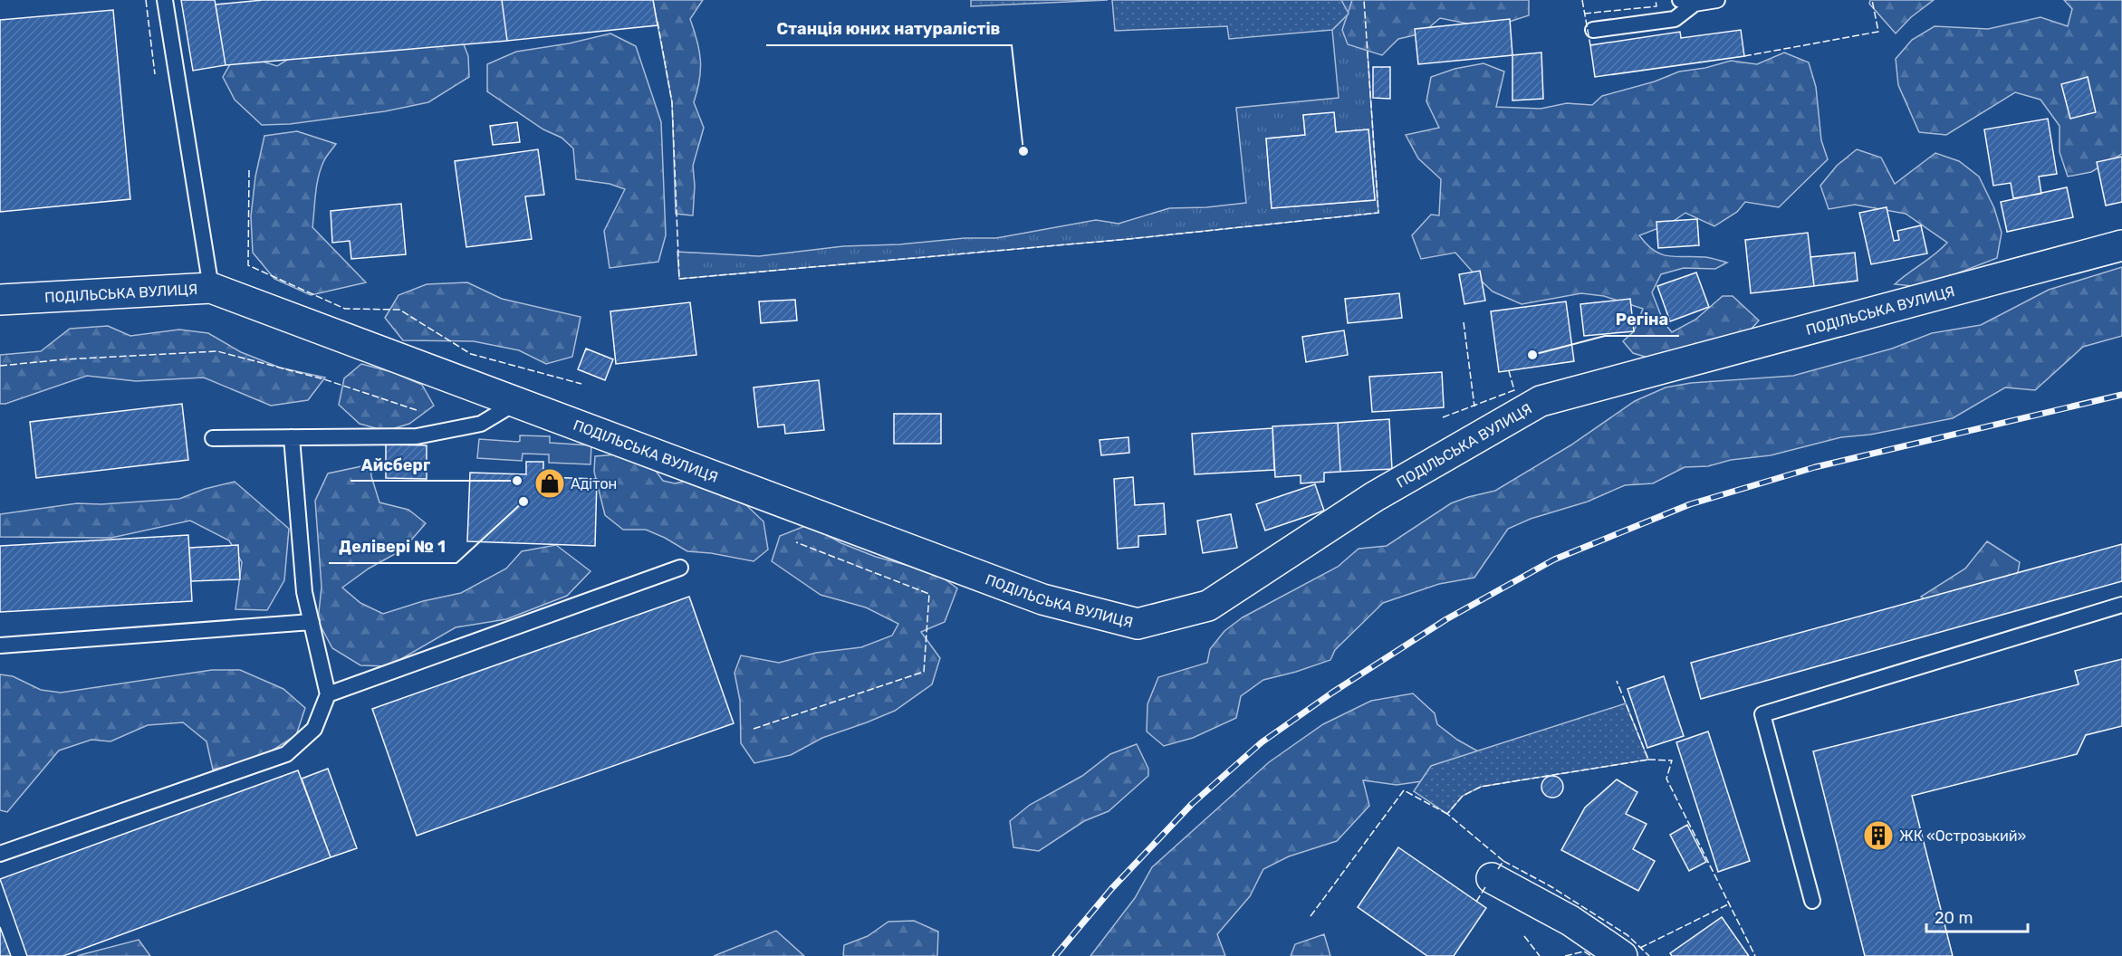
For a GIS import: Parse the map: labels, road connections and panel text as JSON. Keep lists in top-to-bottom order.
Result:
{
  "streets": {
    "street": ["ПОДІЛЬСЬКА ВУЛИЦЯ"]
  },
  "places": {
    "other": [
      "Станція юних натуралістів",
      "Регіна",
      "Айсберг",
      "Делівері № 1"
    ],
    "shop": ["Адітон"],
    "building": ["ЖК «Острозький»"]
  },
  "scale_bar": "20 m"
}
